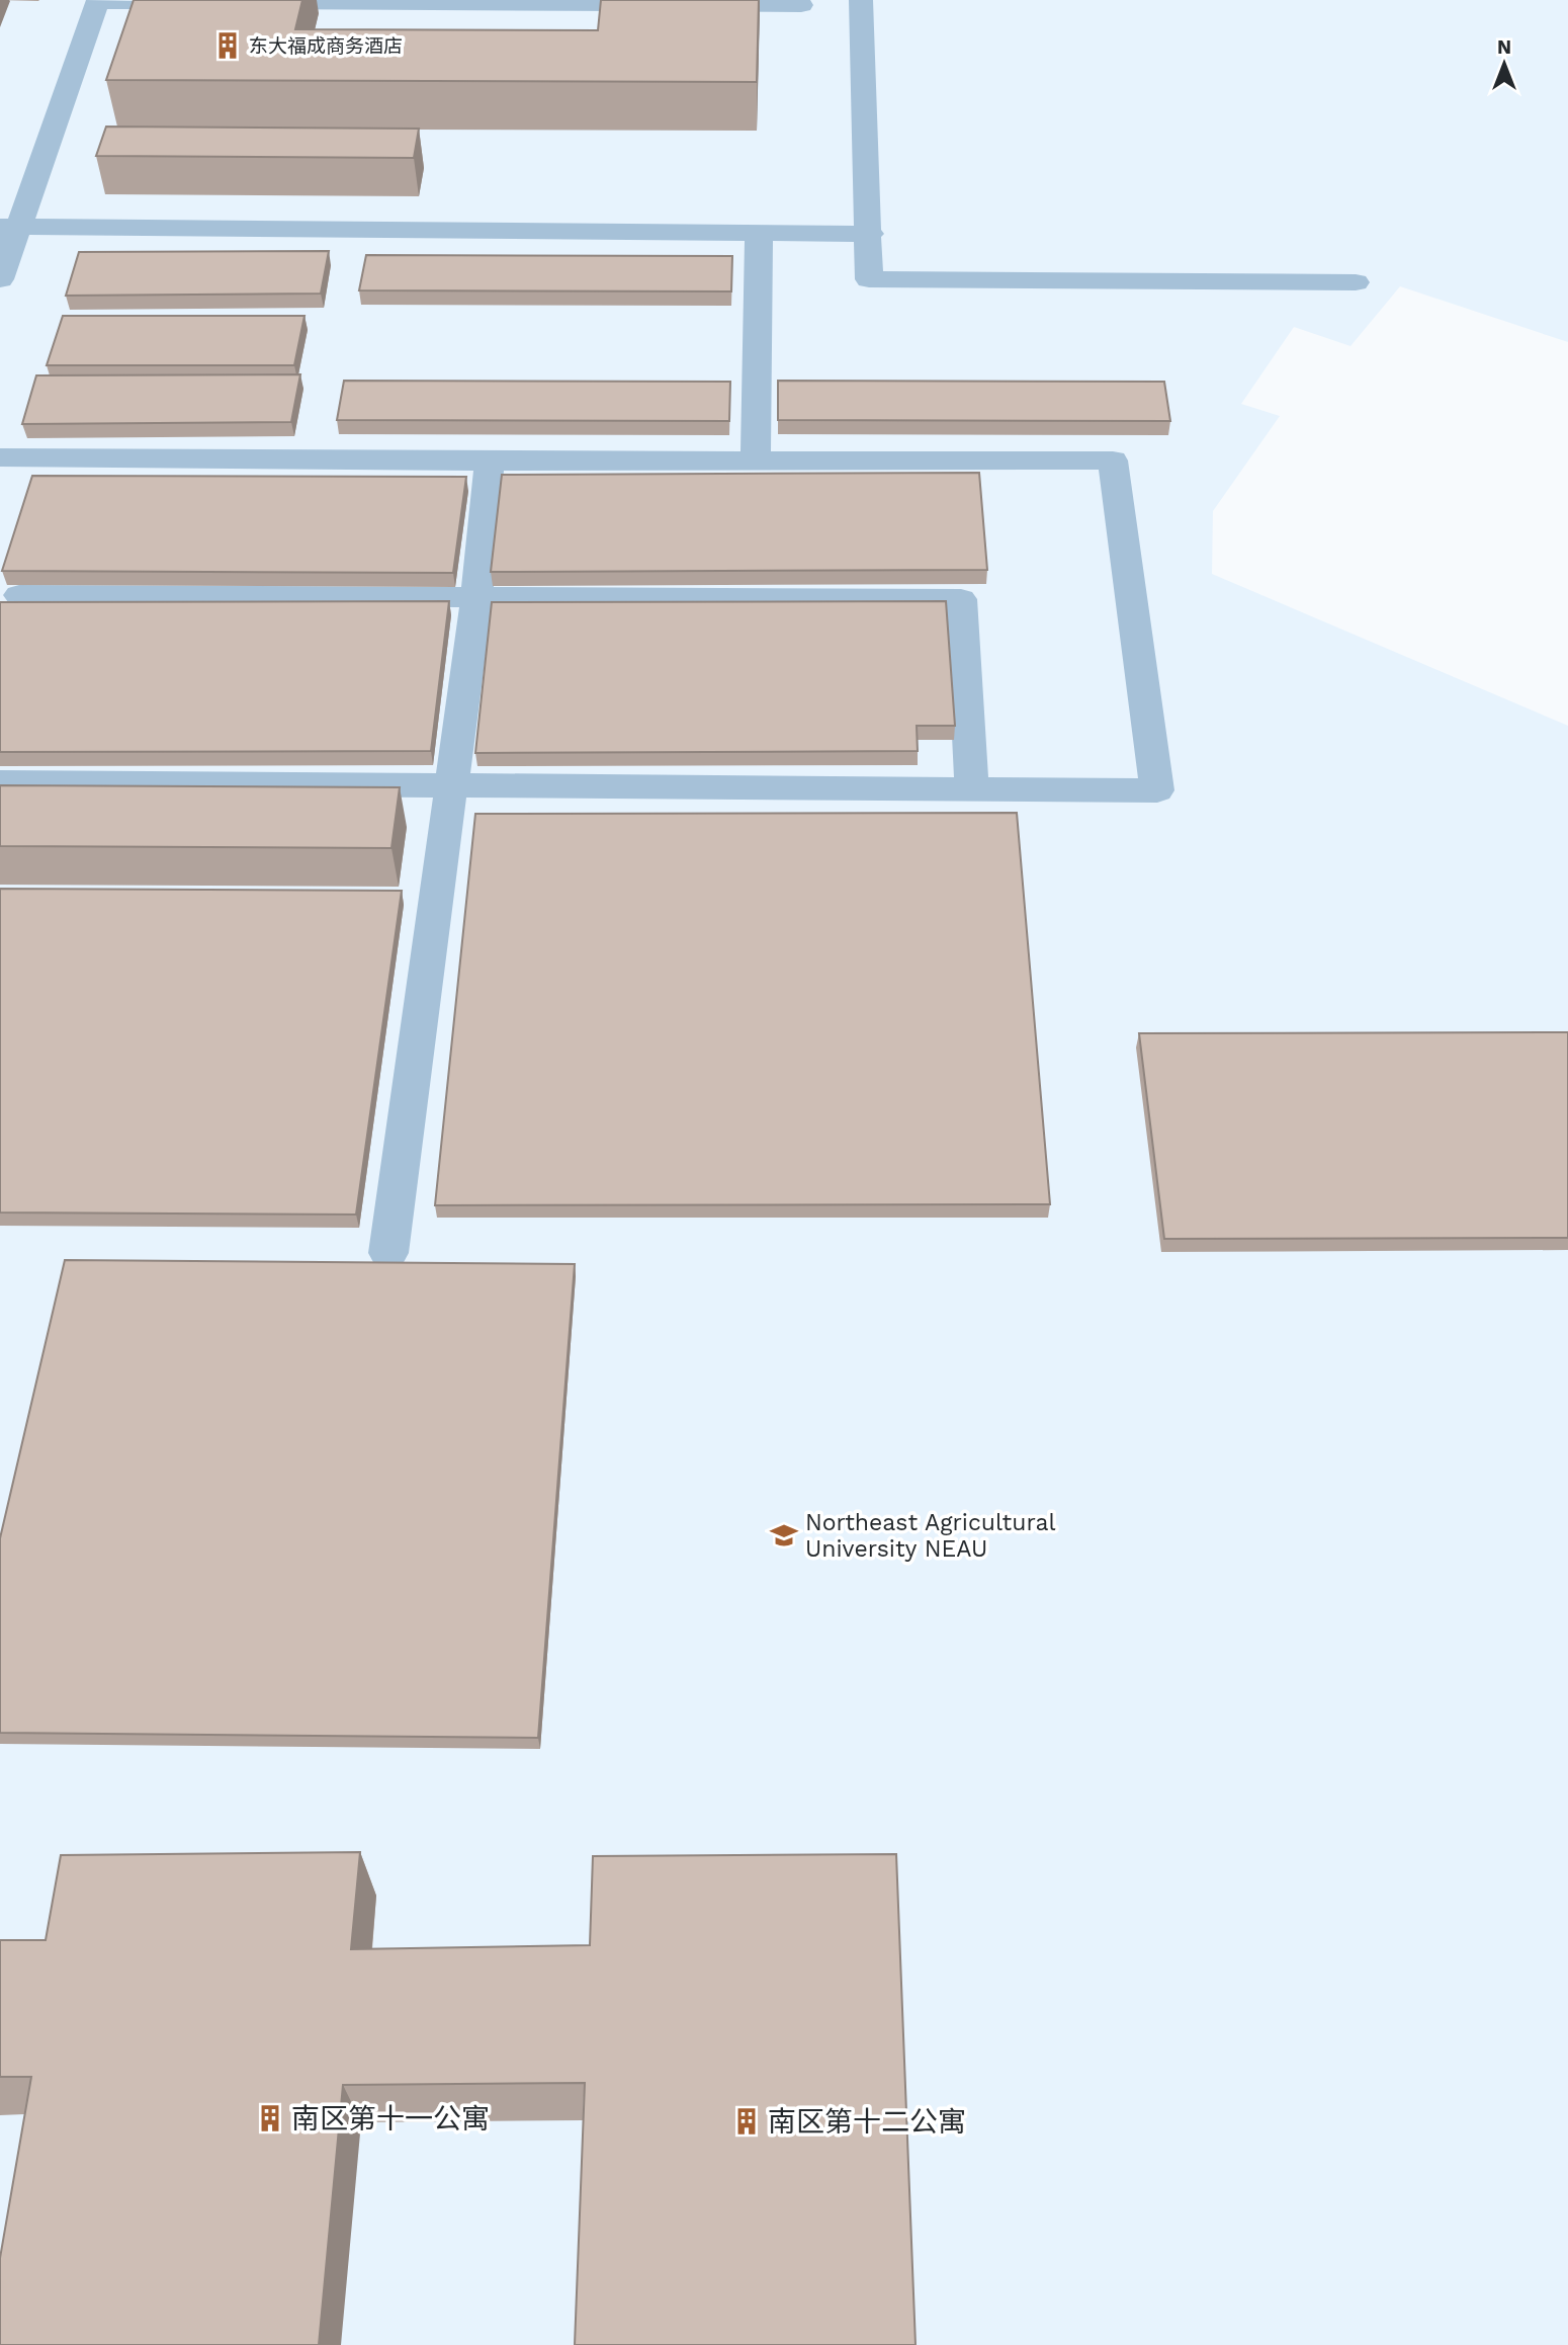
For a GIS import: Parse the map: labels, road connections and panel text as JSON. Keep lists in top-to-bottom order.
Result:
{
  "places": {
    "building": ["东大福成商务酒店", "南区第十一公寓", "南区第十二公寓"],
    "school or university": ["Northeast Agricultural University NEAU"]
  },
  "north": "top"
}
